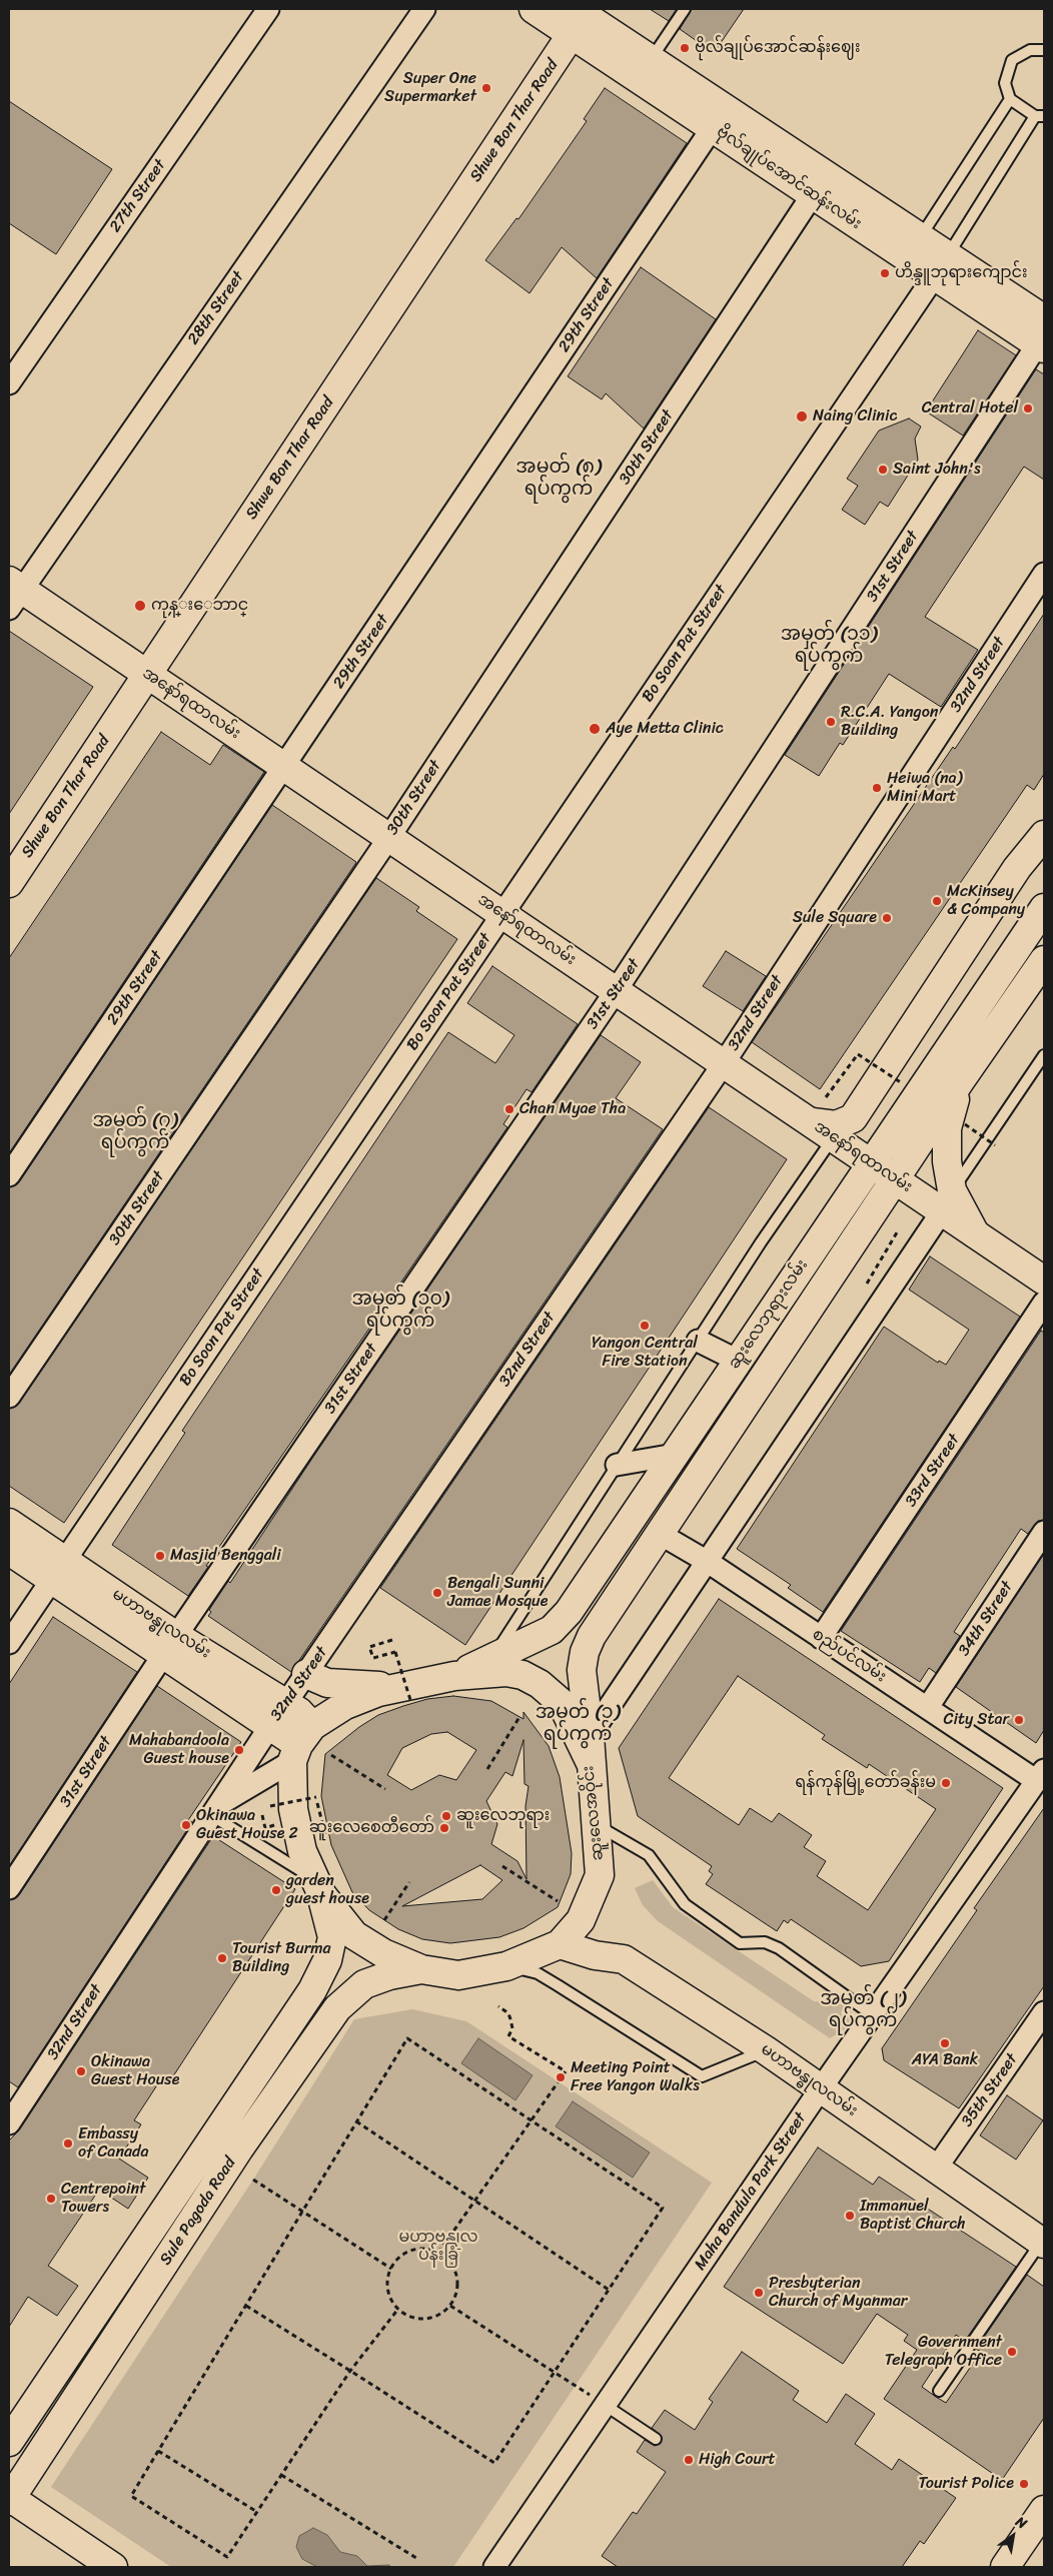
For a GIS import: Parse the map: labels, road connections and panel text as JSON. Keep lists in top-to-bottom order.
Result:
{
  "streets": {
    "main road": [
      "Shwe Bon Thar Road",
      "ဗိုလ်ချုပ်အောင်ဆန်းလမ်း",
      "အနော်ရထာလမ်း",
      "ဆူးလေဘုရားလမ်း",
      "မဟာဗန္ဓုလလမ်း",
      "ဆူးလေအဝိုင်း",
      "Sule Pagoda Road"
    ],
    "street": [
      "27th Street",
      "28th Street",
      "29th Street",
      "30th Street",
      "31st Street",
      "Bo Soon Pat Street",
      "32nd Street",
      "33rd Street",
      "34th Street",
      "စည်ပင်လမ်း",
      "35th Street",
      "Maha Bandula Park Street"
    ]
  },
  "crossings": [
    ["Shwe Bon Thar Road", "ဗိုလ်ချုပ်အောင်ဆန်းလမ်း"],
    ["Shwe Bon Thar Road", "အနော်ရထာလမ်း"],
    ["ဗိုလ်ချုပ်အောင်ဆန်းလမ်း", "29th Street"],
    ["ဗိုလ်ချုပ်အောင်ဆန်းလမ်း", "30th Street"],
    ["ဗိုလ်ချုပ်အောင်ဆန်းလမ်း", "31st Street"],
    ["ဗိုလ်ချုပ်အောင်ဆန်းလမ်း", "Bo Soon Pat Street"],
    ["28th Street", "အနော်ရထာလမ်း"],
    ["29th Street", "အနော်ရထာလမ်း"],
    ["30th Street", "အနော်ရထာလမ်း"],
    ["31st Street", "အနော်ရထာလမ်း"],
    ["31st Street", "မဟာဗန္ဓုလလမ်း"],
    ["Bo Soon Pat Street", "အနော်ရထာလမ်း"],
    ["Bo Soon Pat Street", "မဟာဗန္ဓုလလမ်း"],
    ["32nd Street", "အနော်ရထာလမ်း"],
    ["32nd Street", "မဟာဗန္ဓုလလမ်း"],
    ["အနော်ရထာလမ်း", "ဆူးလေဘုရားလမ်း"],
    ["ဆူးလေဘုရားလမ်း", "စည်ပင်လမ်း"],
    ["ဆူးလေဘုရားလမ်း", "ဆူးလေအဝိုင်း"],
    ["33rd Street", "စည်ပင်လမ်း"],
    ["34th Street", "စည်ပင်လမ်း"],
    ["မဟာဗန္ဓုလလမ်း", "ဆူးလေအဝိုင်း"],
    ["မဟာဗန္ဓုလလမ်း", "35th Street"],
    ["မဟာဗန္ဓုလလမ်း", "Maha Bandula Park Street"],
    ["စည်ပင်လမ်း", "Maha Bandula Park Street"],
    ["ဆူးလေအဝိုင်း", "Sule Pagoda Road"]
  ],
  "districts": [
    "အမှတ် (၈) ရပ်ကွက်",
    "အမှတ် (၁၁) ရပ်ကွက်",
    "အမှတ် (၇) ရပ်ကွက်",
    "အမှတ် (၁၀) ရပ်ကွက်",
    "အမှတ် (၁) ရပ်ကွက်",
    "အမှတ် (၂) ရပ်ကွက်"
  ],
  "parks": ["မဟာဗန္ဓုလ ပန်းခြံ"],
  "places": [
    "ဗိုလ်ချုပ်အောင်ဆန်းဈေး",
    "Super One Supermarket",
    "ဟိန္ဒူဘုရားကျောင်း",
    "Central Hotel",
    "Naing Clinic",
    "Saint John's",
    "ကုန္းေဘာင္",
    "R.C.A. Yangon Building",
    "Aye Metta Clinic",
    "Heiwa (na) Mini Mart",
    "McKinsey & Company",
    "Sule Square",
    "Chan Myae Tha",
    "Yangon Central Fire Station",
    "Masjid Benggali",
    "Bengali Sunni Jamae Mosque",
    "City Star",
    "Mahabandoola Guest house",
    "ရန်ကုန်မြို့တော်ခန်းမ",
    "ဆူးလေဘုရား",
    "Okinawa Guest House 2",
    "ဆူးလေစေတီတော်",
    "garden guest house",
    "Tourist Burma Building",
    "AYA Bank",
    "Okinawa Guest House",
    "Meeting Point Free Yangon Walks",
    "Embassy of Canada",
    "Centrepoint Towers",
    "Immanuel Baptist Church",
    "Presbyterian Church of Myanmar",
    "Government Telegraph Office",
    "High Court",
    "Tourist Police"
  ],
  "north": "top right"
}
